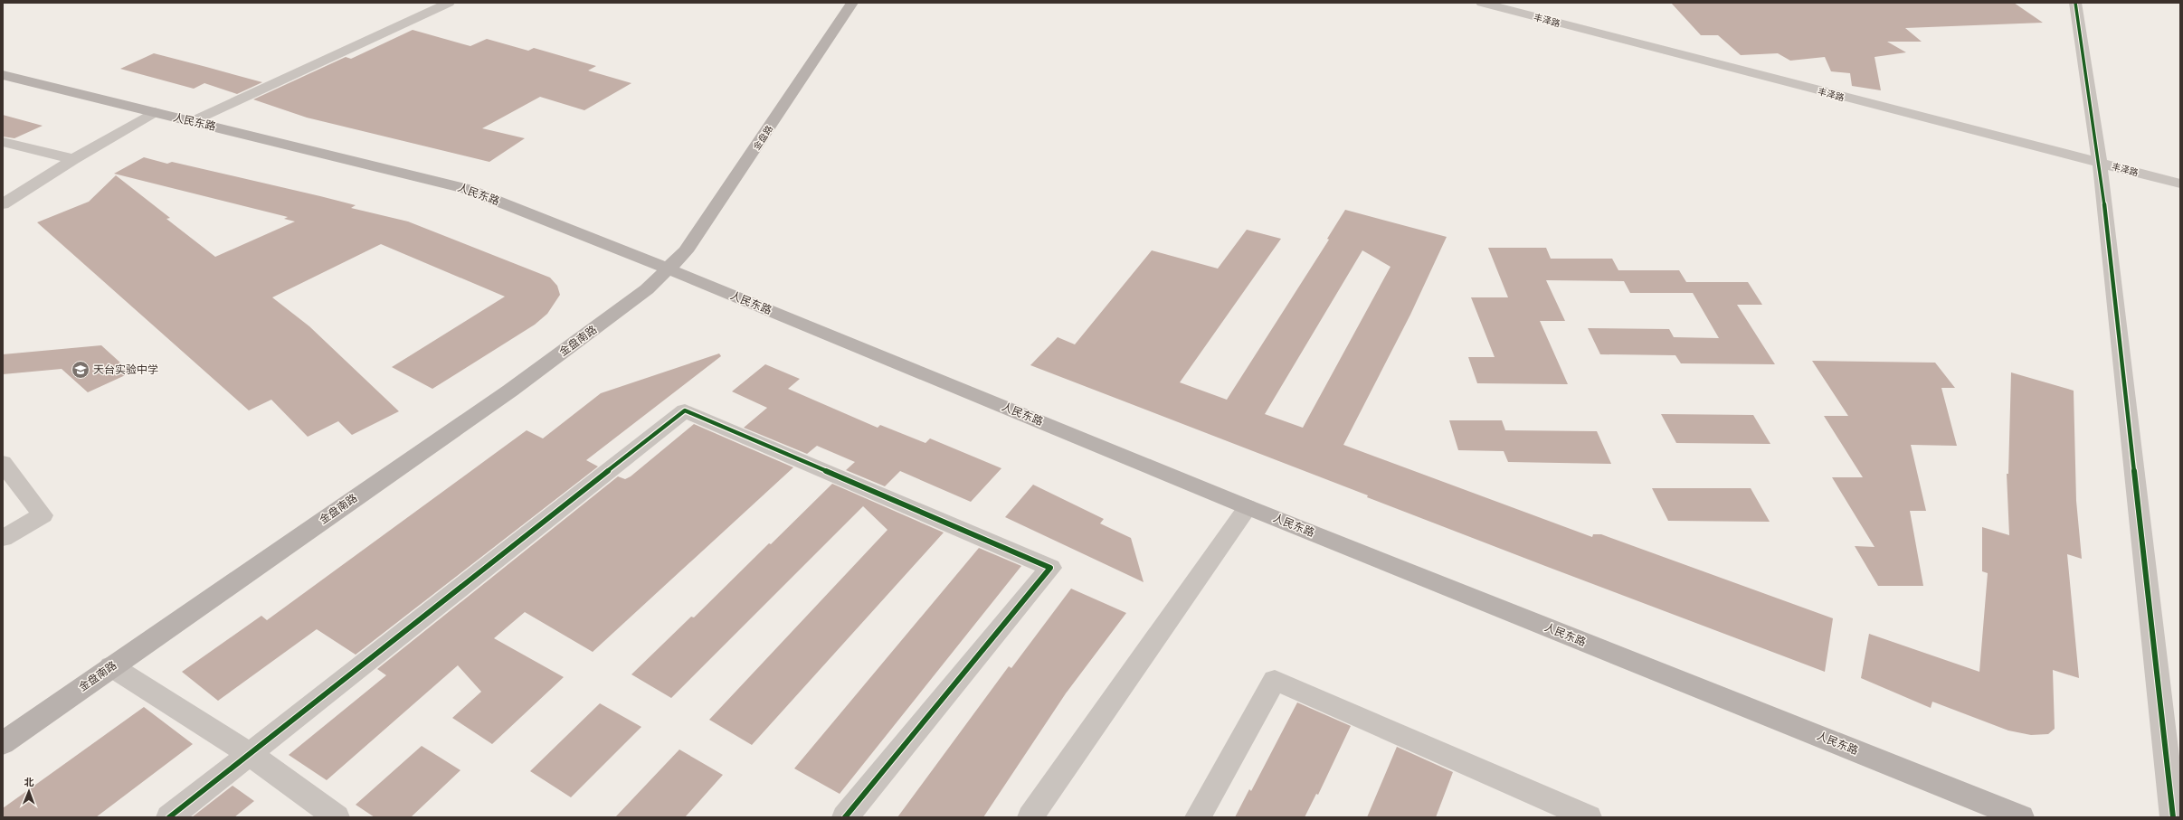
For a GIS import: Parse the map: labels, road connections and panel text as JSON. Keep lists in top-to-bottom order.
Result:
{
  "streets": {
    "main road": ["人民东路", "金盘路", "金盘南路"],
    "street": ["丰泽路"]
  },
  "crossings": [
    ["人民东路", "金盘路"],
    ["人民东路", "金盘南路"],
    ["金盘路", "金盘南路"]
  ],
  "places": {
    "school or university": ["天台实验中学"]
  },
  "north": "top"
}
